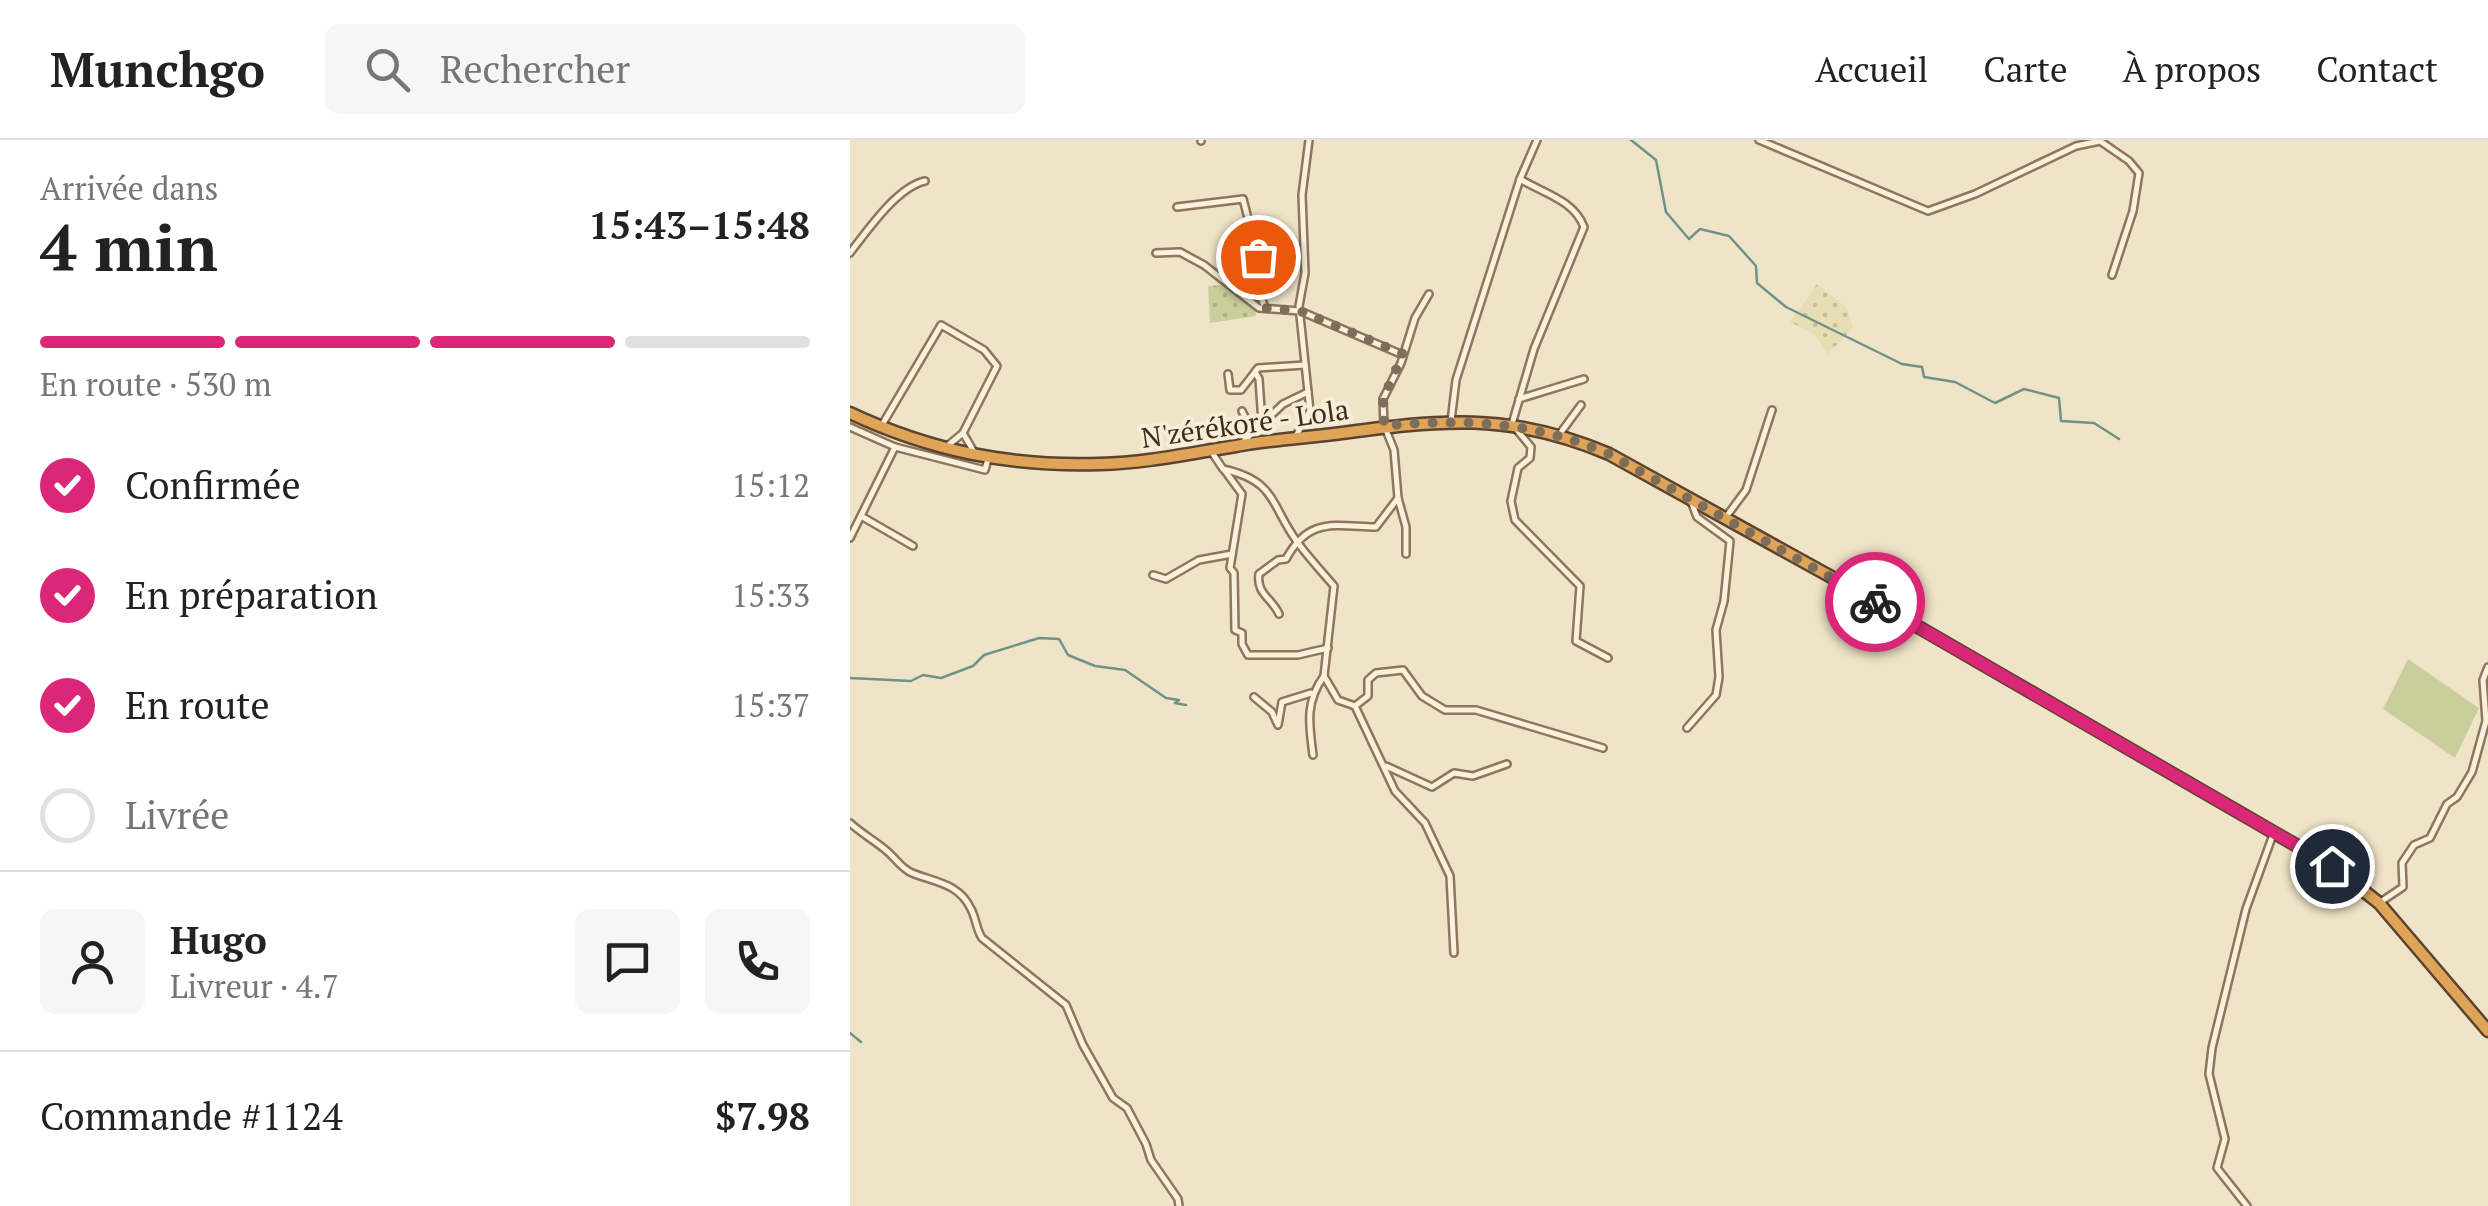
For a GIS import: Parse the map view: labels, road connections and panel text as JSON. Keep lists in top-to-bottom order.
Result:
{
  "streets": {
    "highway": ["N'zérékoré - Lola"]
  },
  "page": {
    "header": "Munchgo",
    "search": "Rechercher",
    "nav": [
      "Accueil",
      "Carte",
      "À propos",
      "Contact"
    ],
    "heading": ["4 min", "Arrivée dans", "15:43–15:48"],
    "panel": [
      "Hugo",
      "Livreur · 4.7",
      "Commande #1124",
      "$7.98"
    ],
    "bar": "En route · 530 m",
    "list": [
      ["Confirmée", "15:12"],
      ["En préparation", "15:33"],
      ["En route", "15:37"],
      "Livrée"
    ]
  }
}
